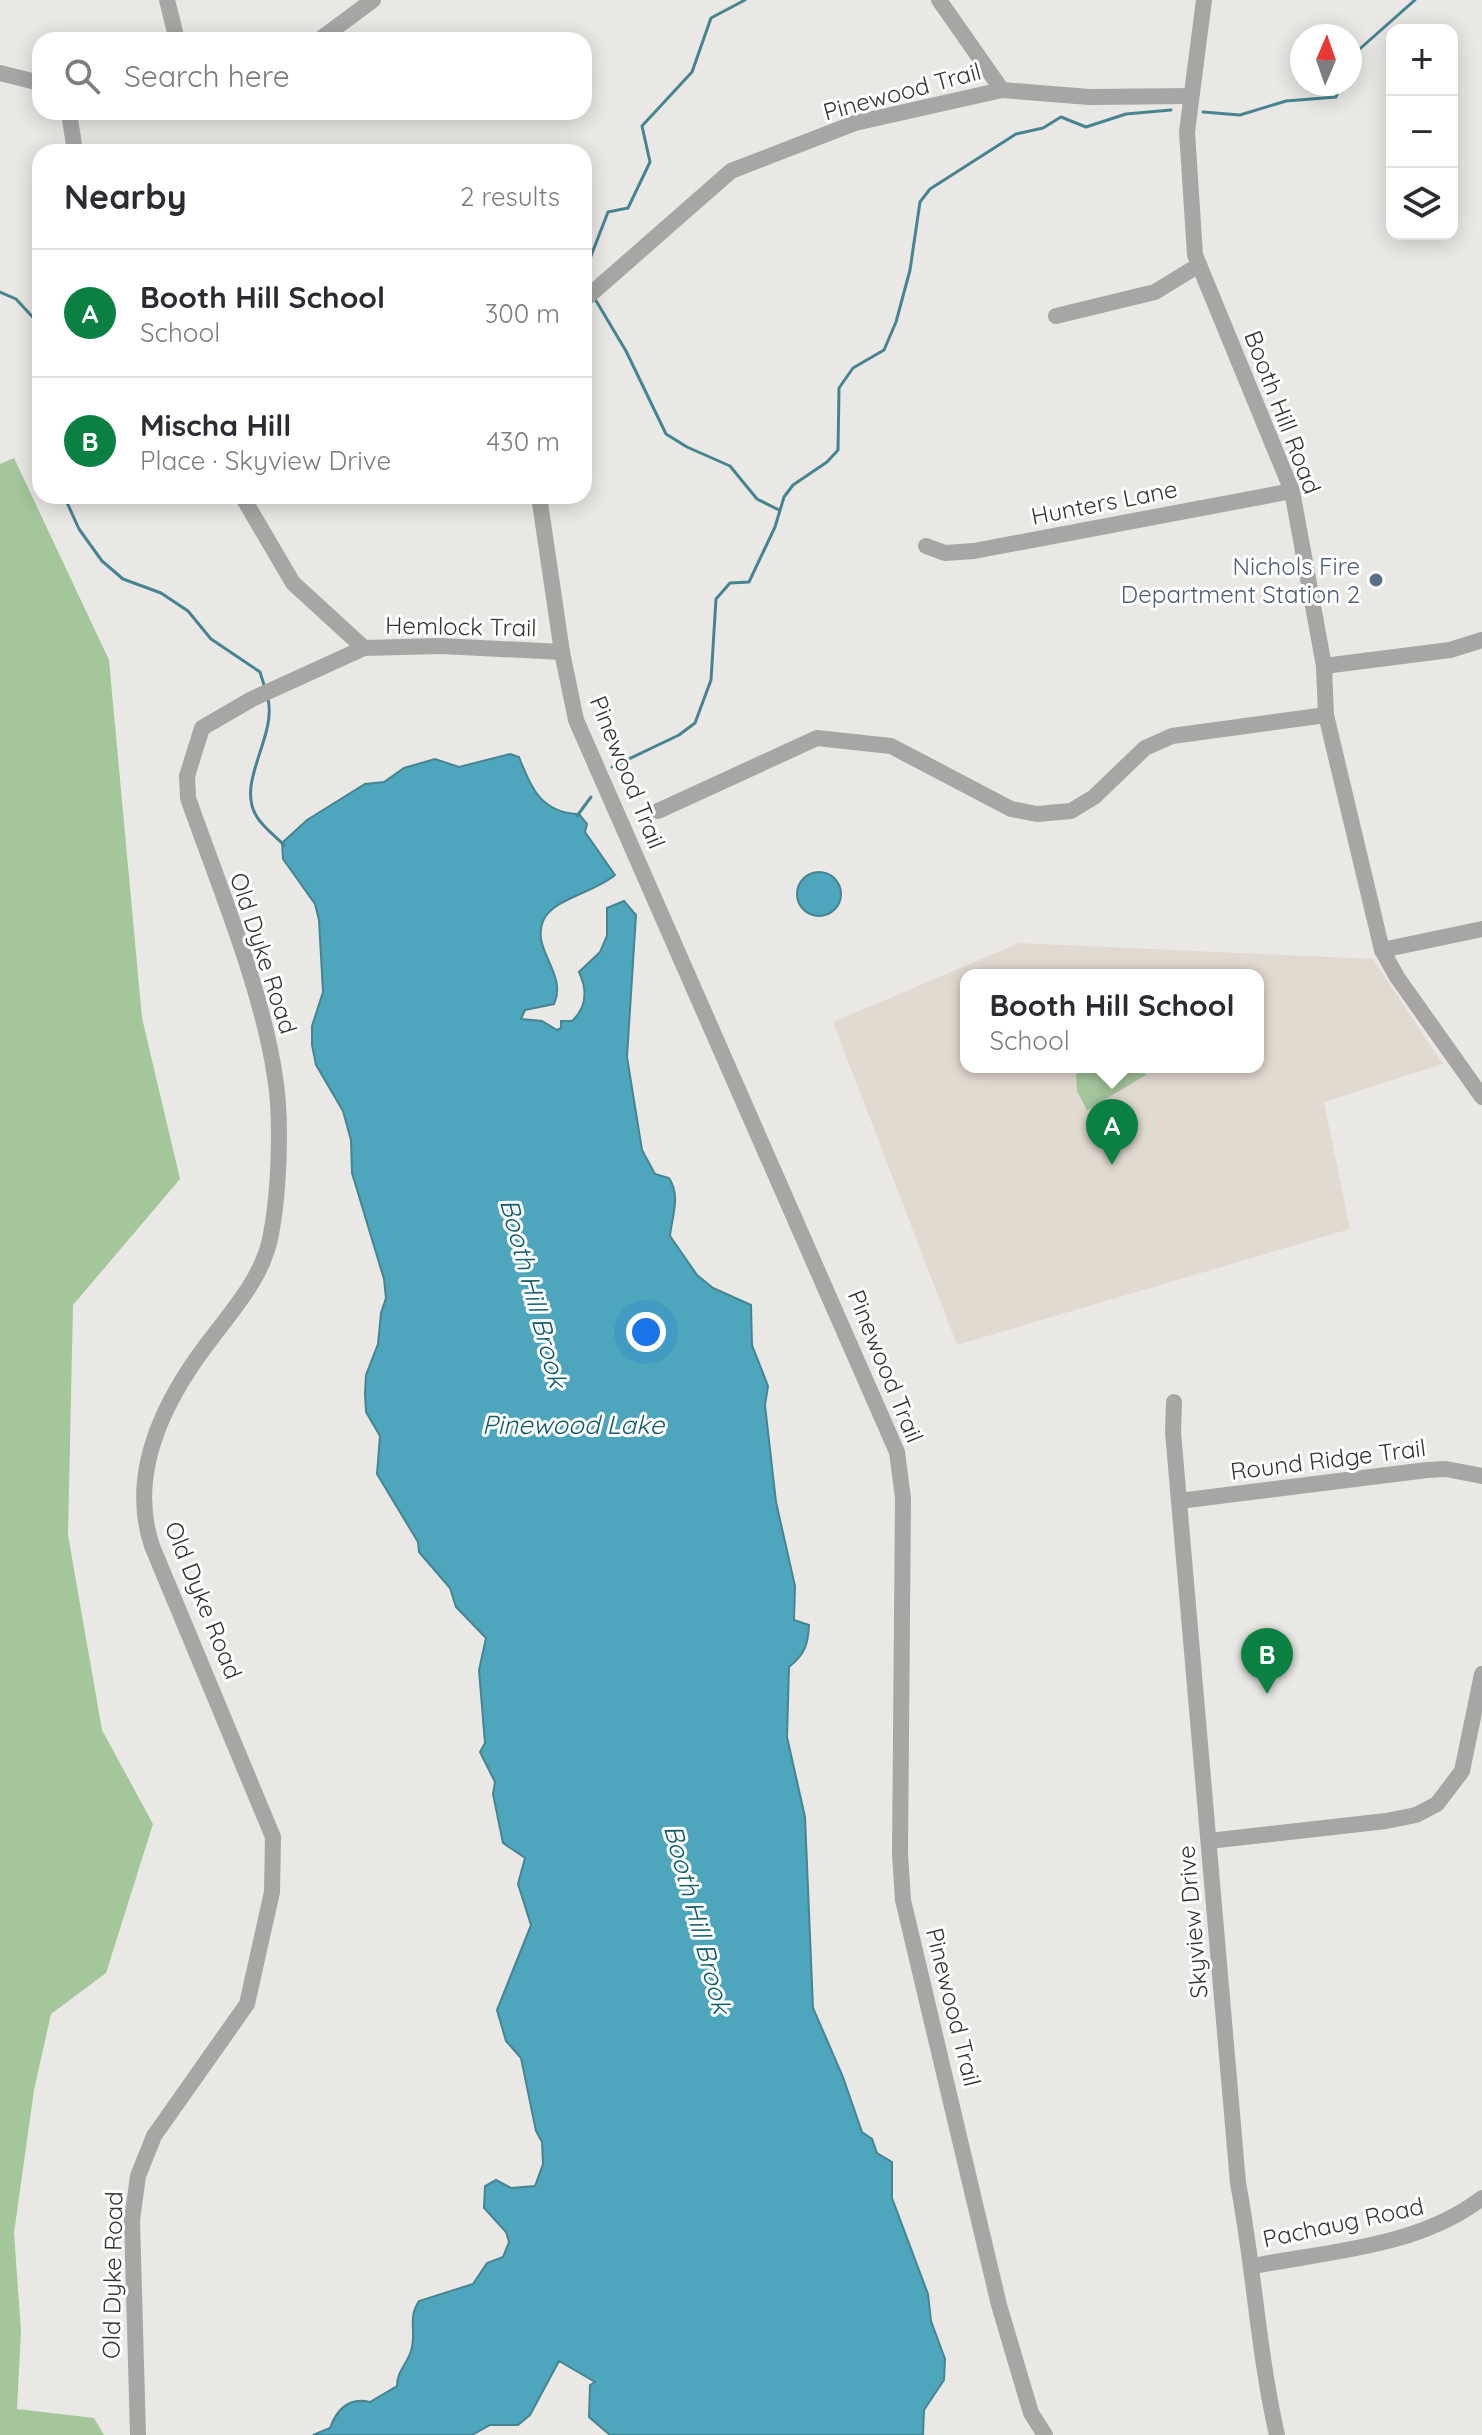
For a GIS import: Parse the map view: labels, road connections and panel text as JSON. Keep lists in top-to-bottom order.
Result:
{
  "streets": {
    "street": [
      "Pinewood Trail",
      "Booth Hill Road",
      "Hunters Lane",
      "Hemlock Trail",
      "Old Dyke Road",
      "Round Ridge Trail",
      "Skyview Drive",
      "Pachaug Road"
    ]
  },
  "crossings": [
    ["Pinewood Trail", "Booth Hill Road"],
    ["Pinewood Trail", "Hemlock Trail"],
    ["Booth Hill Road", "Hunters Lane"],
    ["Hemlock Trail", "Old Dyke Road"],
    ["Round Ridge Trail", "Skyview Drive"],
    ["Skyview Drive", "Pachaug Road"]
  ],
  "water": ["Booth Hill Brook", "Pinewood Lake"],
  "places": ["Nichols Fire Department Station 2"],
  "north": "top",
  "page": {
    "map_buttons": ["+", "−"],
    "search": "Search here",
    "heading": ["Nearby", "2 results"],
    "list": [
      {
        "mark": "A",
        "name": "Booth Hill School",
        "note": "School",
        "value": "300 m"
      },
      {
        "mark": "B",
        "name": "Mischa Hill",
        "note": "Place · Skyview Drive",
        "value": "430 m"
      }
    ],
    "popup": ["Booth Hill School", "School"],
    "pins": ["A", "B"]
  }
}
